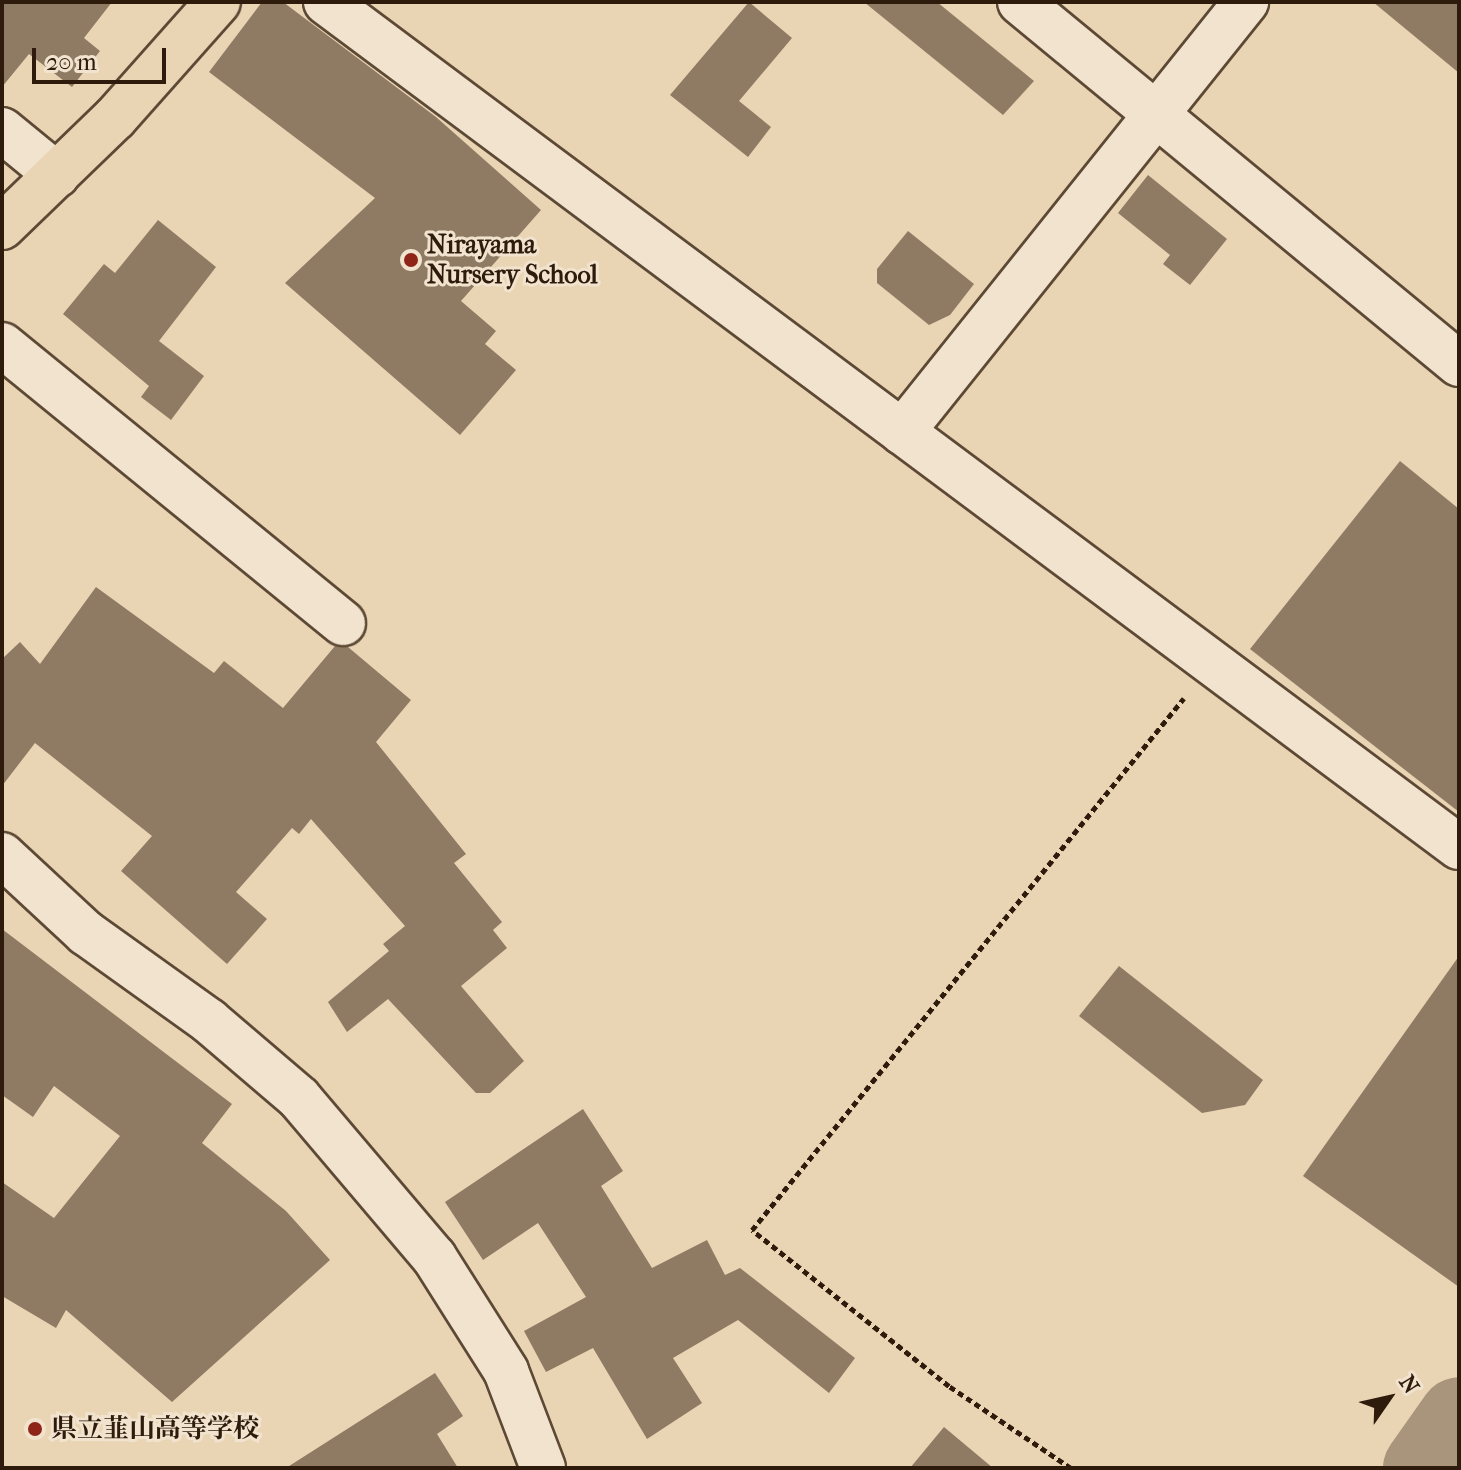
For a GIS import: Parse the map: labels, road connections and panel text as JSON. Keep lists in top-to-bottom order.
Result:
{
  "places": ["Nirayama Nursery School", "県立韮山高等学校"],
  "scale_bar": "20 m",
  "north": "top right"
}
